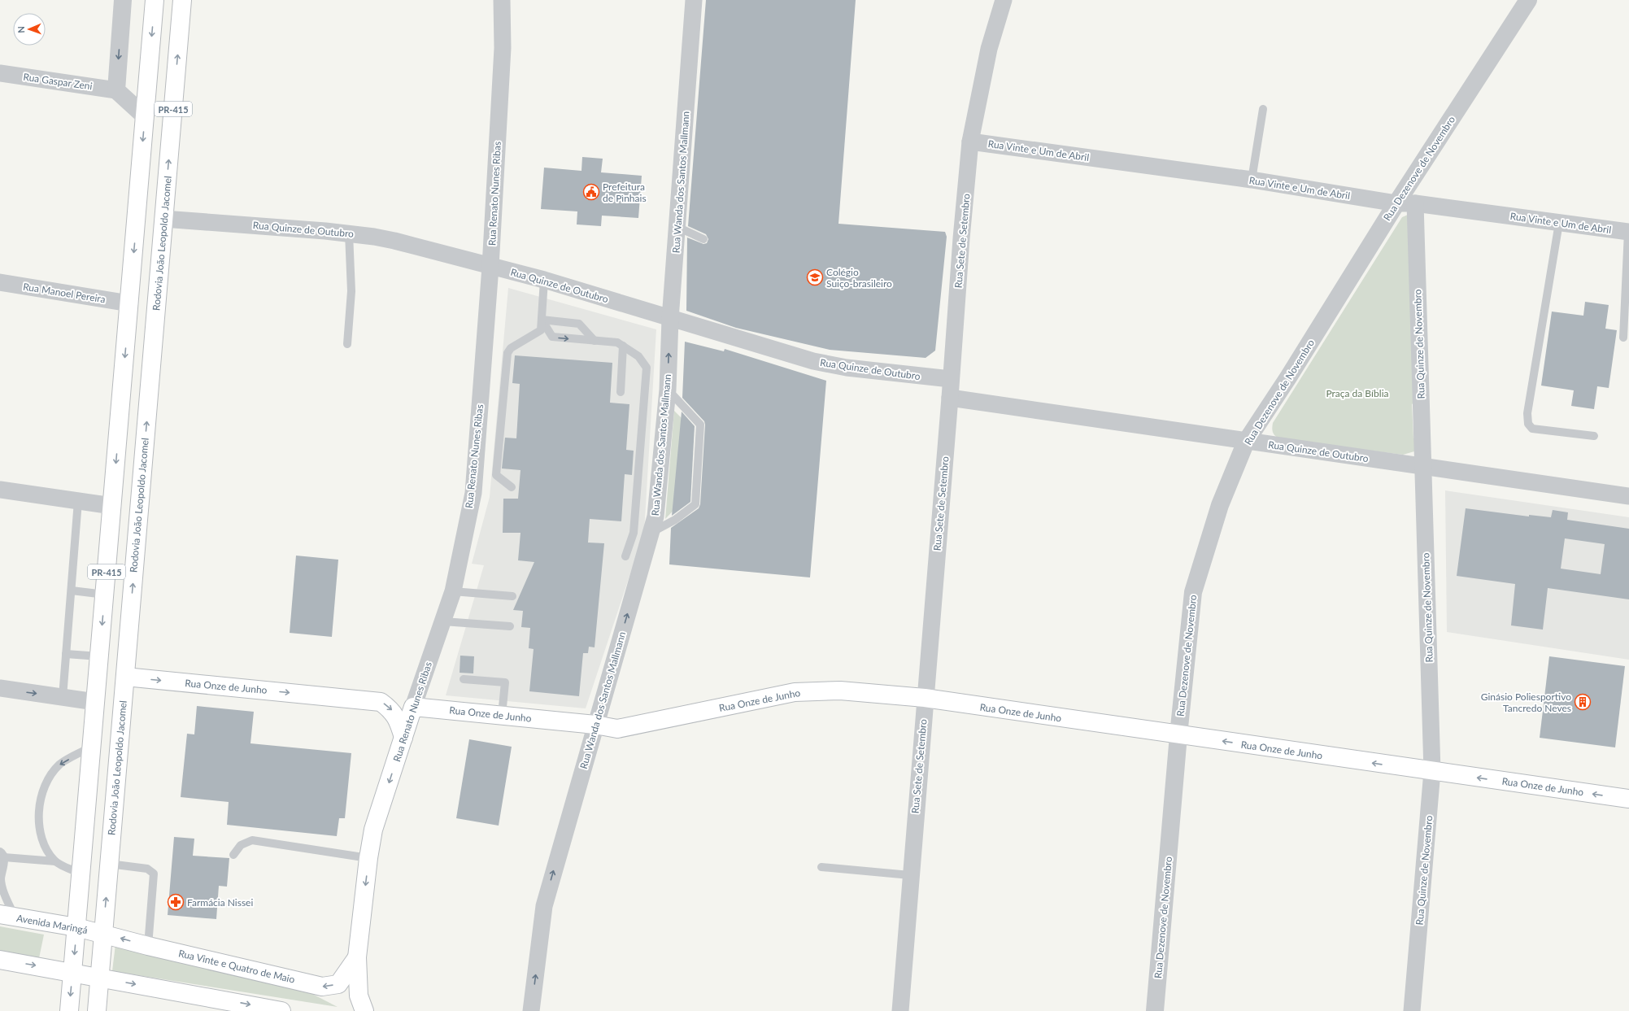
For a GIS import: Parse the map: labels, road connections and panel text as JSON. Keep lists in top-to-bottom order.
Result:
{
  "streets": {
    "main road": [
      "PR-415",
      "Rua Renato Nunes Ribas",
      "Rodovia João Leopoldo Jacomel",
      "Rua Onze de Junho",
      "Avenida Maringá",
      "Rua Vinte e Quatro de Maio"
    ],
    "street": [
      "Rua Gaspar Zeni",
      "Rua Vinte e Um de Abril",
      "Rua Dezenove de Novembro",
      "Rua Wanda dos Santos Mallmann",
      "Rua Quinze de Outubro",
      "Rua Sete de Setembro",
      "Rua Manoel Pereira",
      "Rua Quinze de Novembro"
    ]
  },
  "crossings": [
    ["PR-415", "Rua Manoel Pereira"],
    ["PR-415", "Avenida Maringá"],
    ["Rua Vinte e Um de Abril", "Rua Dezenove de Novembro"],
    ["Rua Vinte e Um de Abril", "Rua Sete de Setembro"],
    ["Rua Vinte e Um de Abril", "Rua Quinze de Novembro"],
    ["Rua Dezenove de Novembro", "Rua Quinze de Outubro"],
    ["Rua Dezenove de Novembro", "Rua Onze de Junho"],
    ["Rua Wanda dos Santos Mallmann", "Rua Quinze de Outubro"],
    ["Rua Wanda dos Santos Mallmann", "Rua Onze de Junho"],
    ["Rua Renato Nunes Ribas", "Rua Quinze de Outubro"],
    ["Rua Renato Nunes Ribas", "Rua Onze de Junho"],
    ["Rua Renato Nunes Ribas", "Rua Vinte e Quatro de Maio"],
    ["Rua Quinze de Outubro", "Rua Sete de Setembro"],
    ["Rua Quinze de Outubro", "Rodovia João Leopoldo Jacomel"],
    ["Rua Quinze de Outubro", "Rua Quinze de Novembro"],
    ["Rua Sete de Setembro", "Rua Onze de Junho"],
    ["Rodovia João Leopoldo Jacomel", "Rua Onze de Junho"],
    ["Rodovia João Leopoldo Jacomel", "Avenida Maringá"],
    ["Rodovia João Leopoldo Jacomel", "Rua Vinte e Quatro de Maio"],
    ["Rua Quinze de Novembro", "Rua Onze de Junho"],
    ["Avenida Maringá", "Rua Vinte e Quatro de Maio"]
  ],
  "one_way": ["Rua Wanda dos Santos Mallmann"],
  "parks": ["Praça da Bíblia"],
  "places": {
    "public building": ["Prefeitura de Pìnhais"],
    "school or university": ["Colégio Suiço-brasileiro"],
    "building": ["Ginásio Poliesportivo Tancredo Neves"],
    "pharmacy": ["Farmácia Nissei"]
  },
  "north": "left"
}
